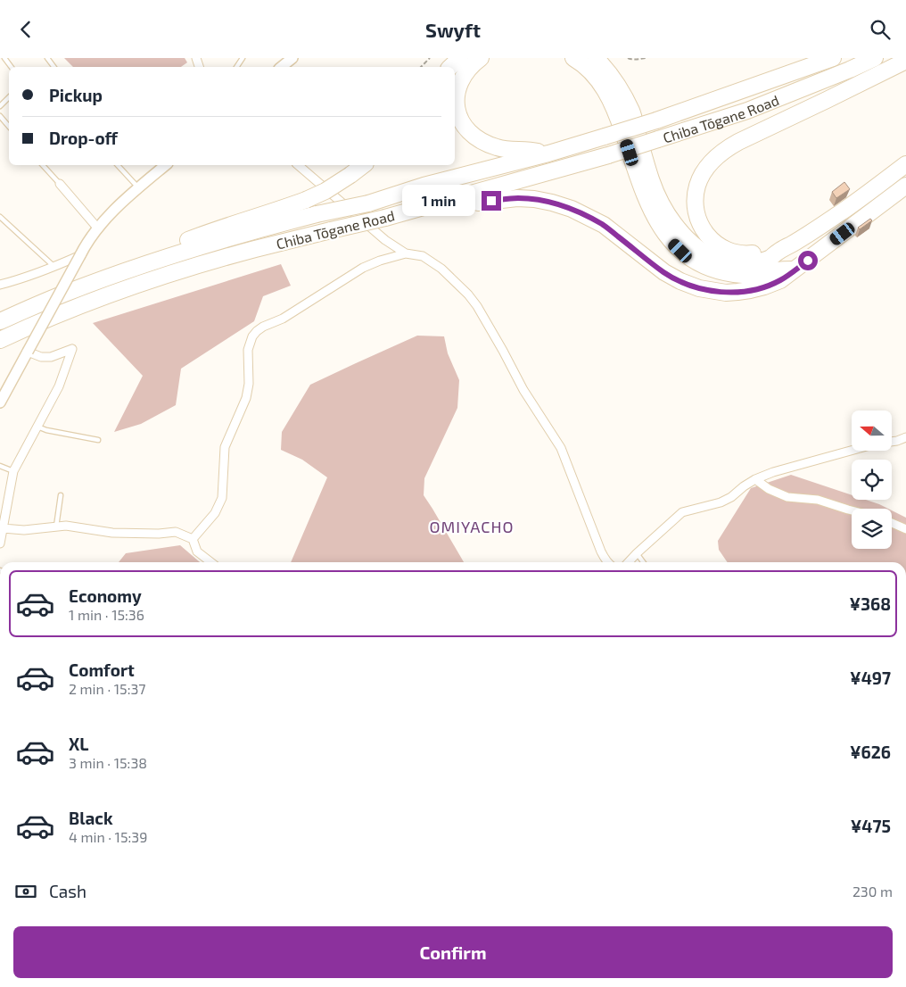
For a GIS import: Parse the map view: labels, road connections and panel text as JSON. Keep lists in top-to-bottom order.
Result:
{
  "streets": {
    "highway": ["Chiba Tōgane Road"]
  },
  "districts": ["OMIYACHO"],
  "north": "left",
  "page": {
    "header": "Swyft",
    "banner": ["Pickup", "Drop-off"],
    "bubble": "1 min",
    "list": [
      {
        "name": "Economy",
        "note": "1 min · 15:36",
        "value": "¥368"
      },
      {
        "name": "Comfort",
        "note": "2 min · 15:37",
        "value": "¥497"
      },
      {
        "name": "XL",
        "note": "3 min · 15:38",
        "value": "¥626"
      },
      {
        "name": "Black",
        "note": "4 min · 15:39",
        "value": "¥475"
      }
    ],
    "pay": ["Cash", "230 m"],
    "buttons": "Confirm"
  }
}
